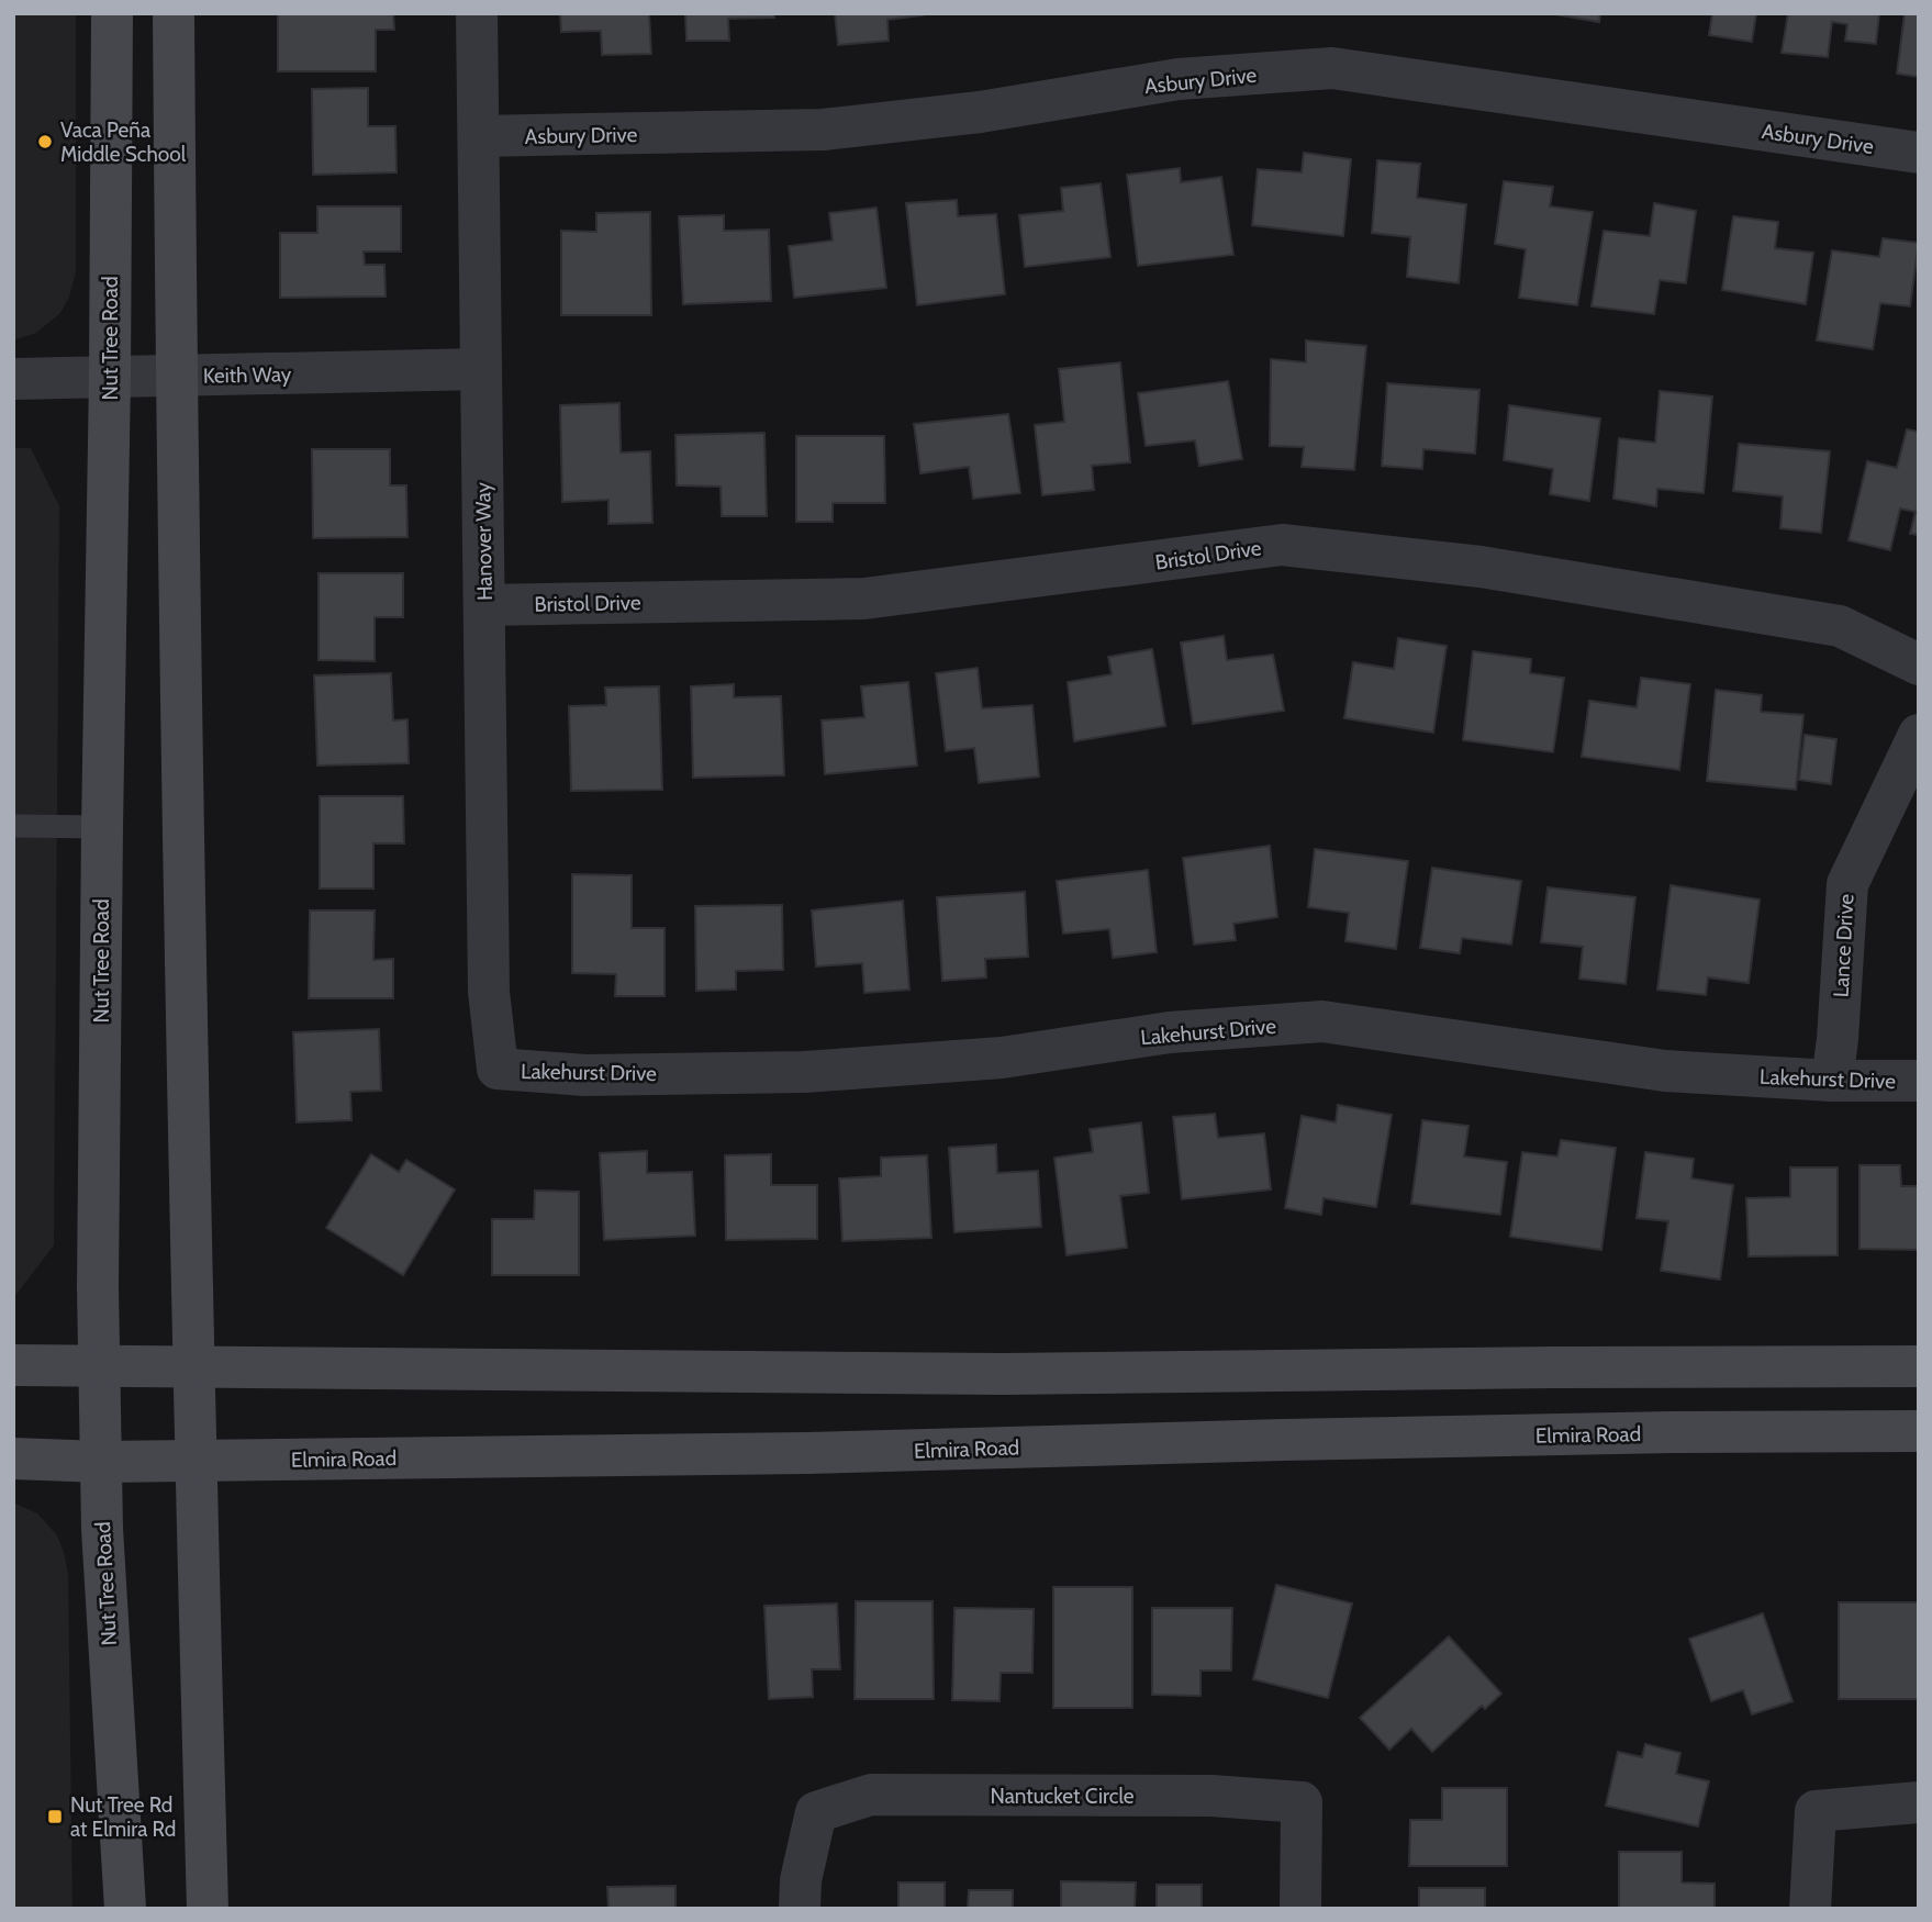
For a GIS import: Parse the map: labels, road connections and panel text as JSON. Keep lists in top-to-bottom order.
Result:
{
  "streets": {
    "main road": ["Nut Tree Road", "Elmira Road"],
    "street": [
      "Asbury Drive",
      "Keith Way",
      "Hanover Way",
      "Bristol Drive",
      "Lance Drive",
      "Lakehurst Drive",
      "Nantucket Circle"
    ]
  },
  "crossings": [
    ["Asbury Drive", "Hanover Way"],
    ["Nut Tree Road", "Keith Way"],
    ["Nut Tree Road", "Elmira Road"],
    ["Keith Way", "Hanover Way"],
    ["Hanover Way", "Bristol Drive"],
    ["Hanover Way", "Lakehurst Drive"],
    ["Lance Drive", "Lakehurst Drive"]
  ],
  "places": {
    "other": ["Vaca Peña Middle School"],
    "transit": ["Nut Tree Rd at Elmira Rd"]
  }
}
